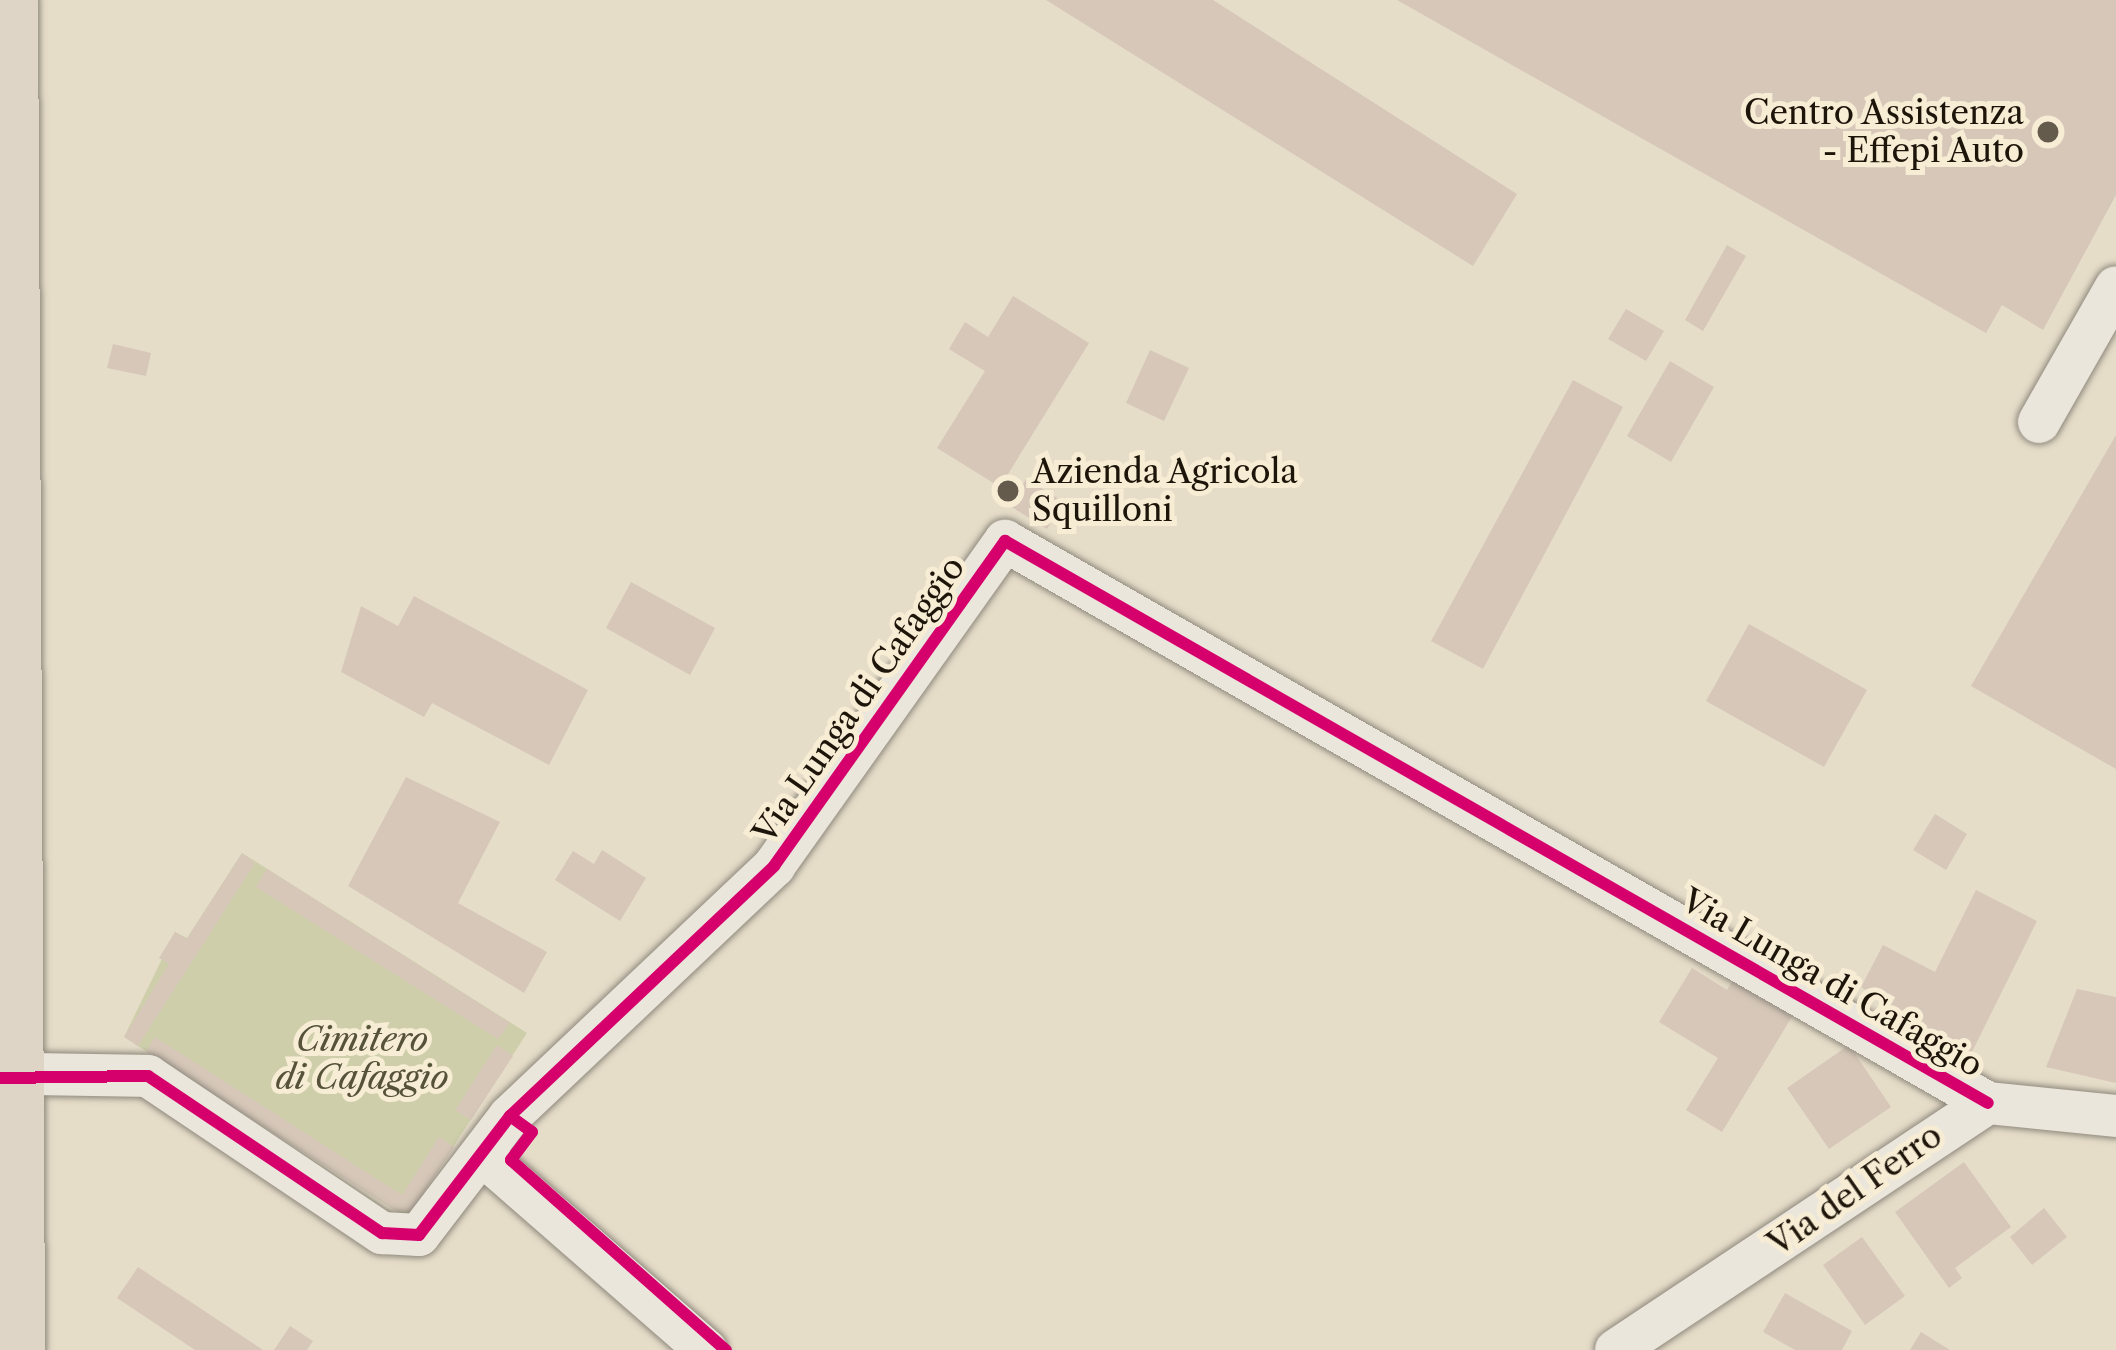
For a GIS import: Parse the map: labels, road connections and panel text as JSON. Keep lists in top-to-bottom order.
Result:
{
  "streets": {
    "street": ["Via Lunga di Cafaggio", "Via del Ferro"]
  },
  "crossings": [
    ["Via Lunga di Cafaggio", "Via del Ferro"]
  ],
  "parks": ["Cimitero di Cafaggio"],
  "places": ["Centro Assistenza - Effepi Auto", "Azienda Agricola Squilloni"]
}
